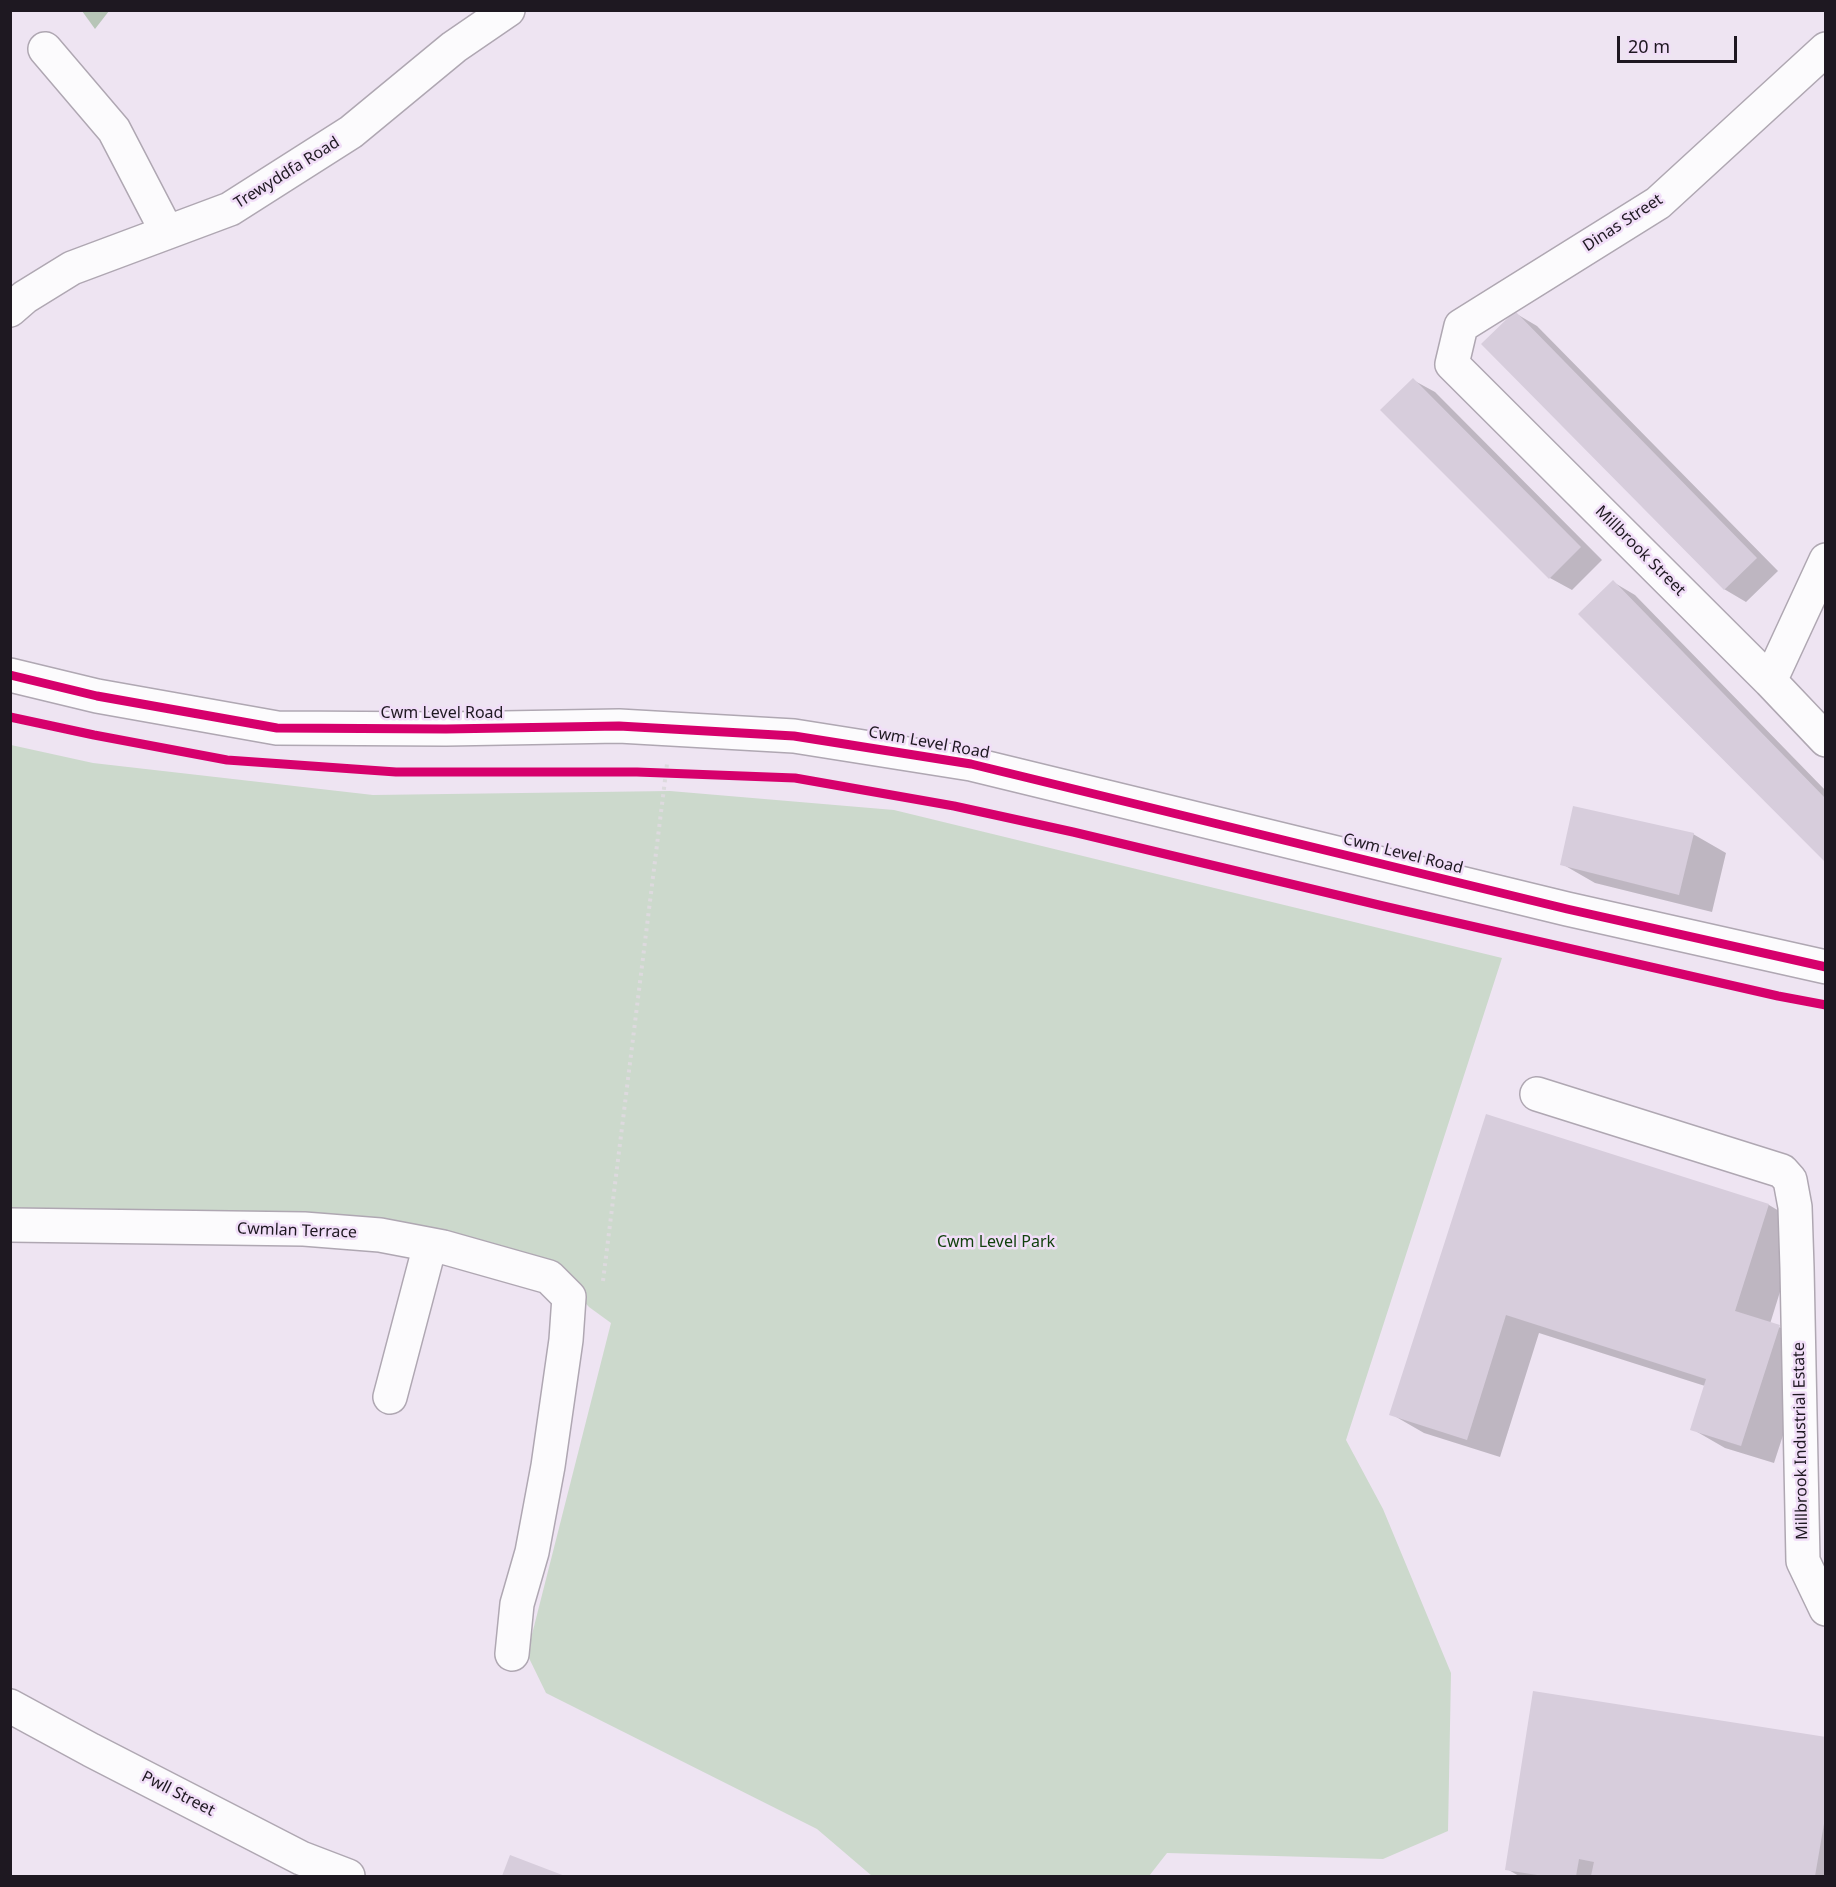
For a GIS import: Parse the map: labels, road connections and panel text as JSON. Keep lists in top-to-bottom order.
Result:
{
  "streets": {
    "street": [
      "Trewyddfa Road",
      "Dinas Street",
      "Millbrook Street",
      "Cwm Level Road",
      "Cwmlan Terrace",
      "Millbrook Industrial Estate",
      "Pwll Street"
    ]
  },
  "crossings": [
    ["Dinas Street", "Millbrook Street"]
  ],
  "parks": ["Cwm Level Park"],
  "scale_bar": "20 m"
}
